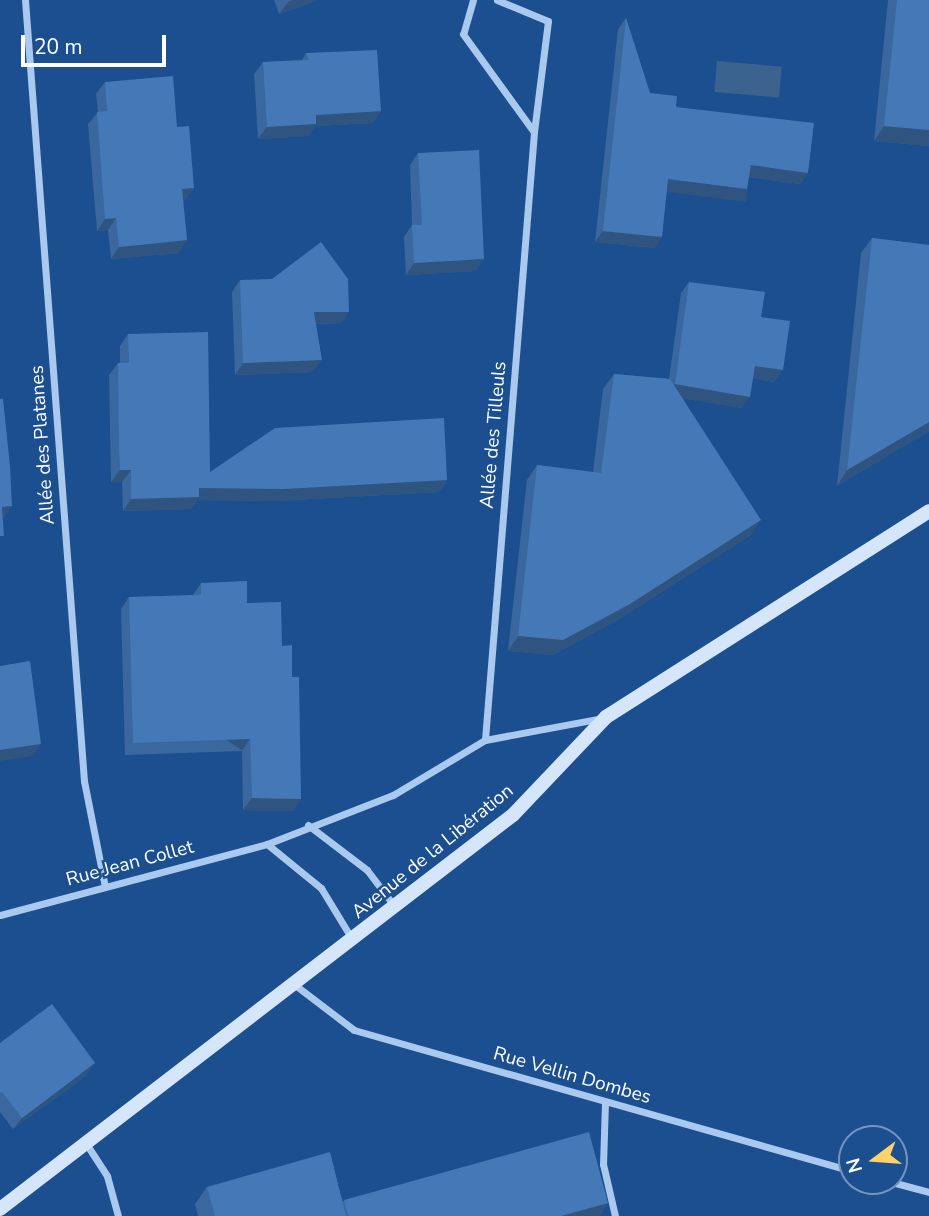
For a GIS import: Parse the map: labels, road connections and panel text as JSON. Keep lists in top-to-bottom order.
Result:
{
  "streets": {
    "street": [
      "Allée des Tilleuls",
      "Allée des Platanes",
      "Avenue de la Libération",
      "Rue Jean Collet",
      "Rue Vellin Dombes"
    ]
  },
  "crossings": [
    ["Allée des Tilleuls", "Rue Jean Collet"],
    ["Allée des Platanes", "Rue Jean Collet"],
    ["Avenue de la Libération", "Rue Jean Collet"],
    ["Avenue de la Libération", "Rue Vellin Dombes"]
  ],
  "scale_bar": "20 m",
  "north": "left"
}
